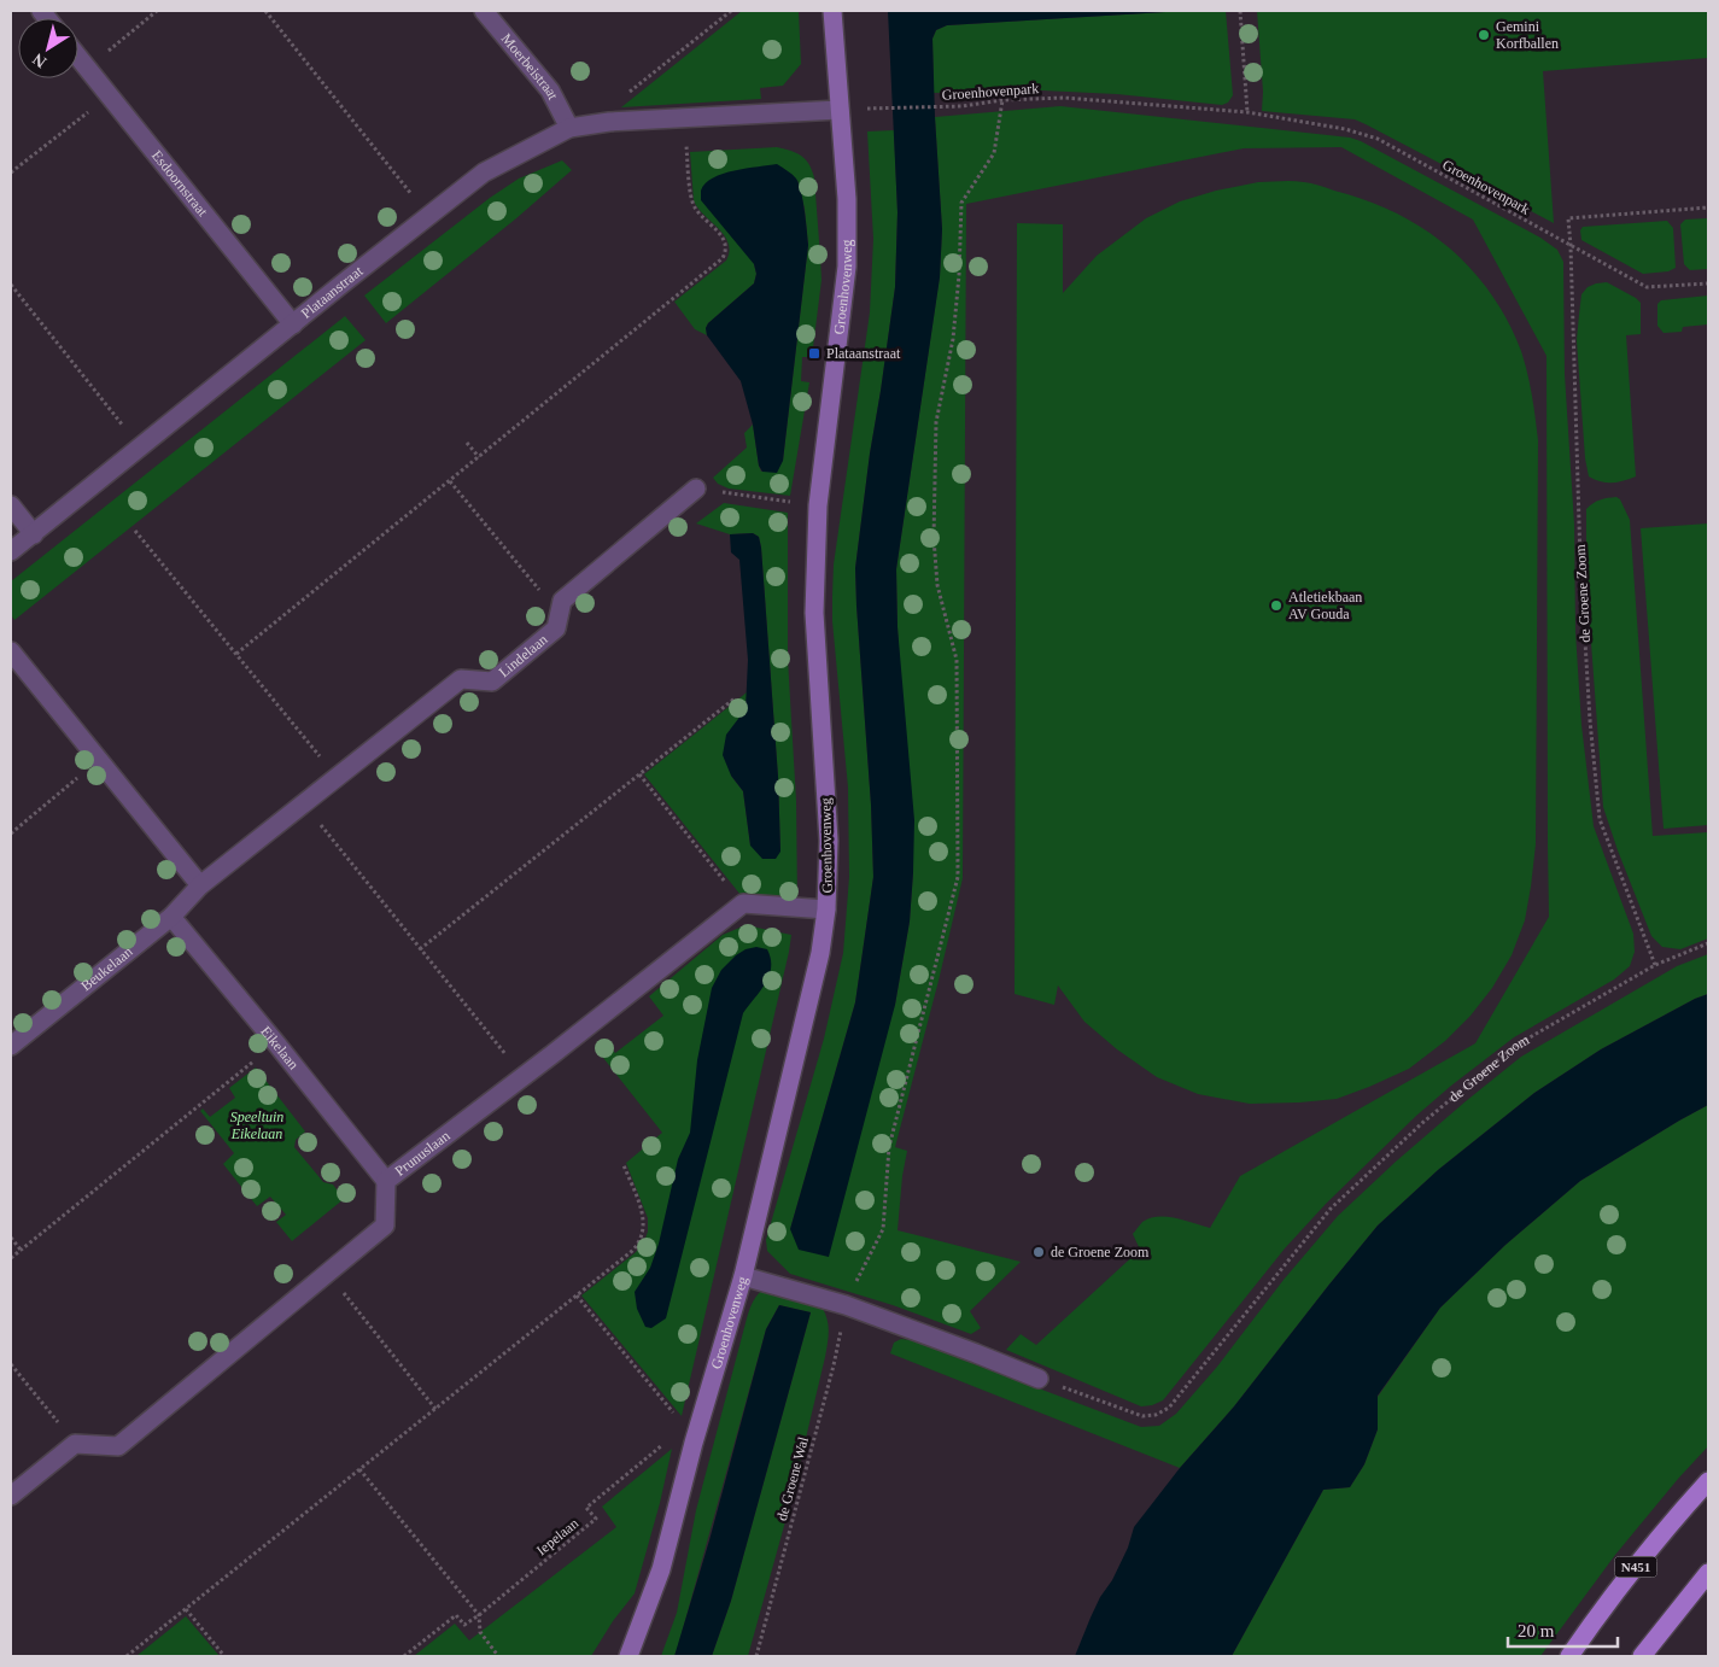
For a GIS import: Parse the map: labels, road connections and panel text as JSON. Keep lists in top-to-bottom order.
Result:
{
  "streets": {
    "main road": ["N451"],
    "street": [
      "Moerbeistraat",
      "Esdoornstraat",
      "Groenhovenweg",
      "Plataanstraat",
      "Lindelaan",
      "Beukelaan",
      "Eikelaan",
      "Prunuslaan"
    ],
    "path": [
      "Groenhovenpark",
      "de Groene Zoom",
      "de Groene Wal",
      "Iepelaan"
    ]
  },
  "crossings": [
    ["Moerbeistraat", "Plataanstraat"],
    ["Groenhovenpark", "de Groene Zoom"],
    ["Groenhovenpark", "de Groene Wal"],
    ["Esdoornstraat", "Plataanstraat"],
    ["Groenhovenweg", "Plataanstraat"],
    ["Lindelaan", "Beukelaan"],
    ["Beukelaan", "Eikelaan"],
    ["Eikelaan", "Prunuslaan"]
  ],
  "parks": ["Speeltuin Eikelaan"],
  "places": {
    "other": ["Gemini Korfballen", "Atletiekbaan AV Gouda", "de Groene Zoom"],
    "transit": ["Plataanstraat"]
  },
  "scale_bar": "20 m",
  "north": "bottom left"
}
